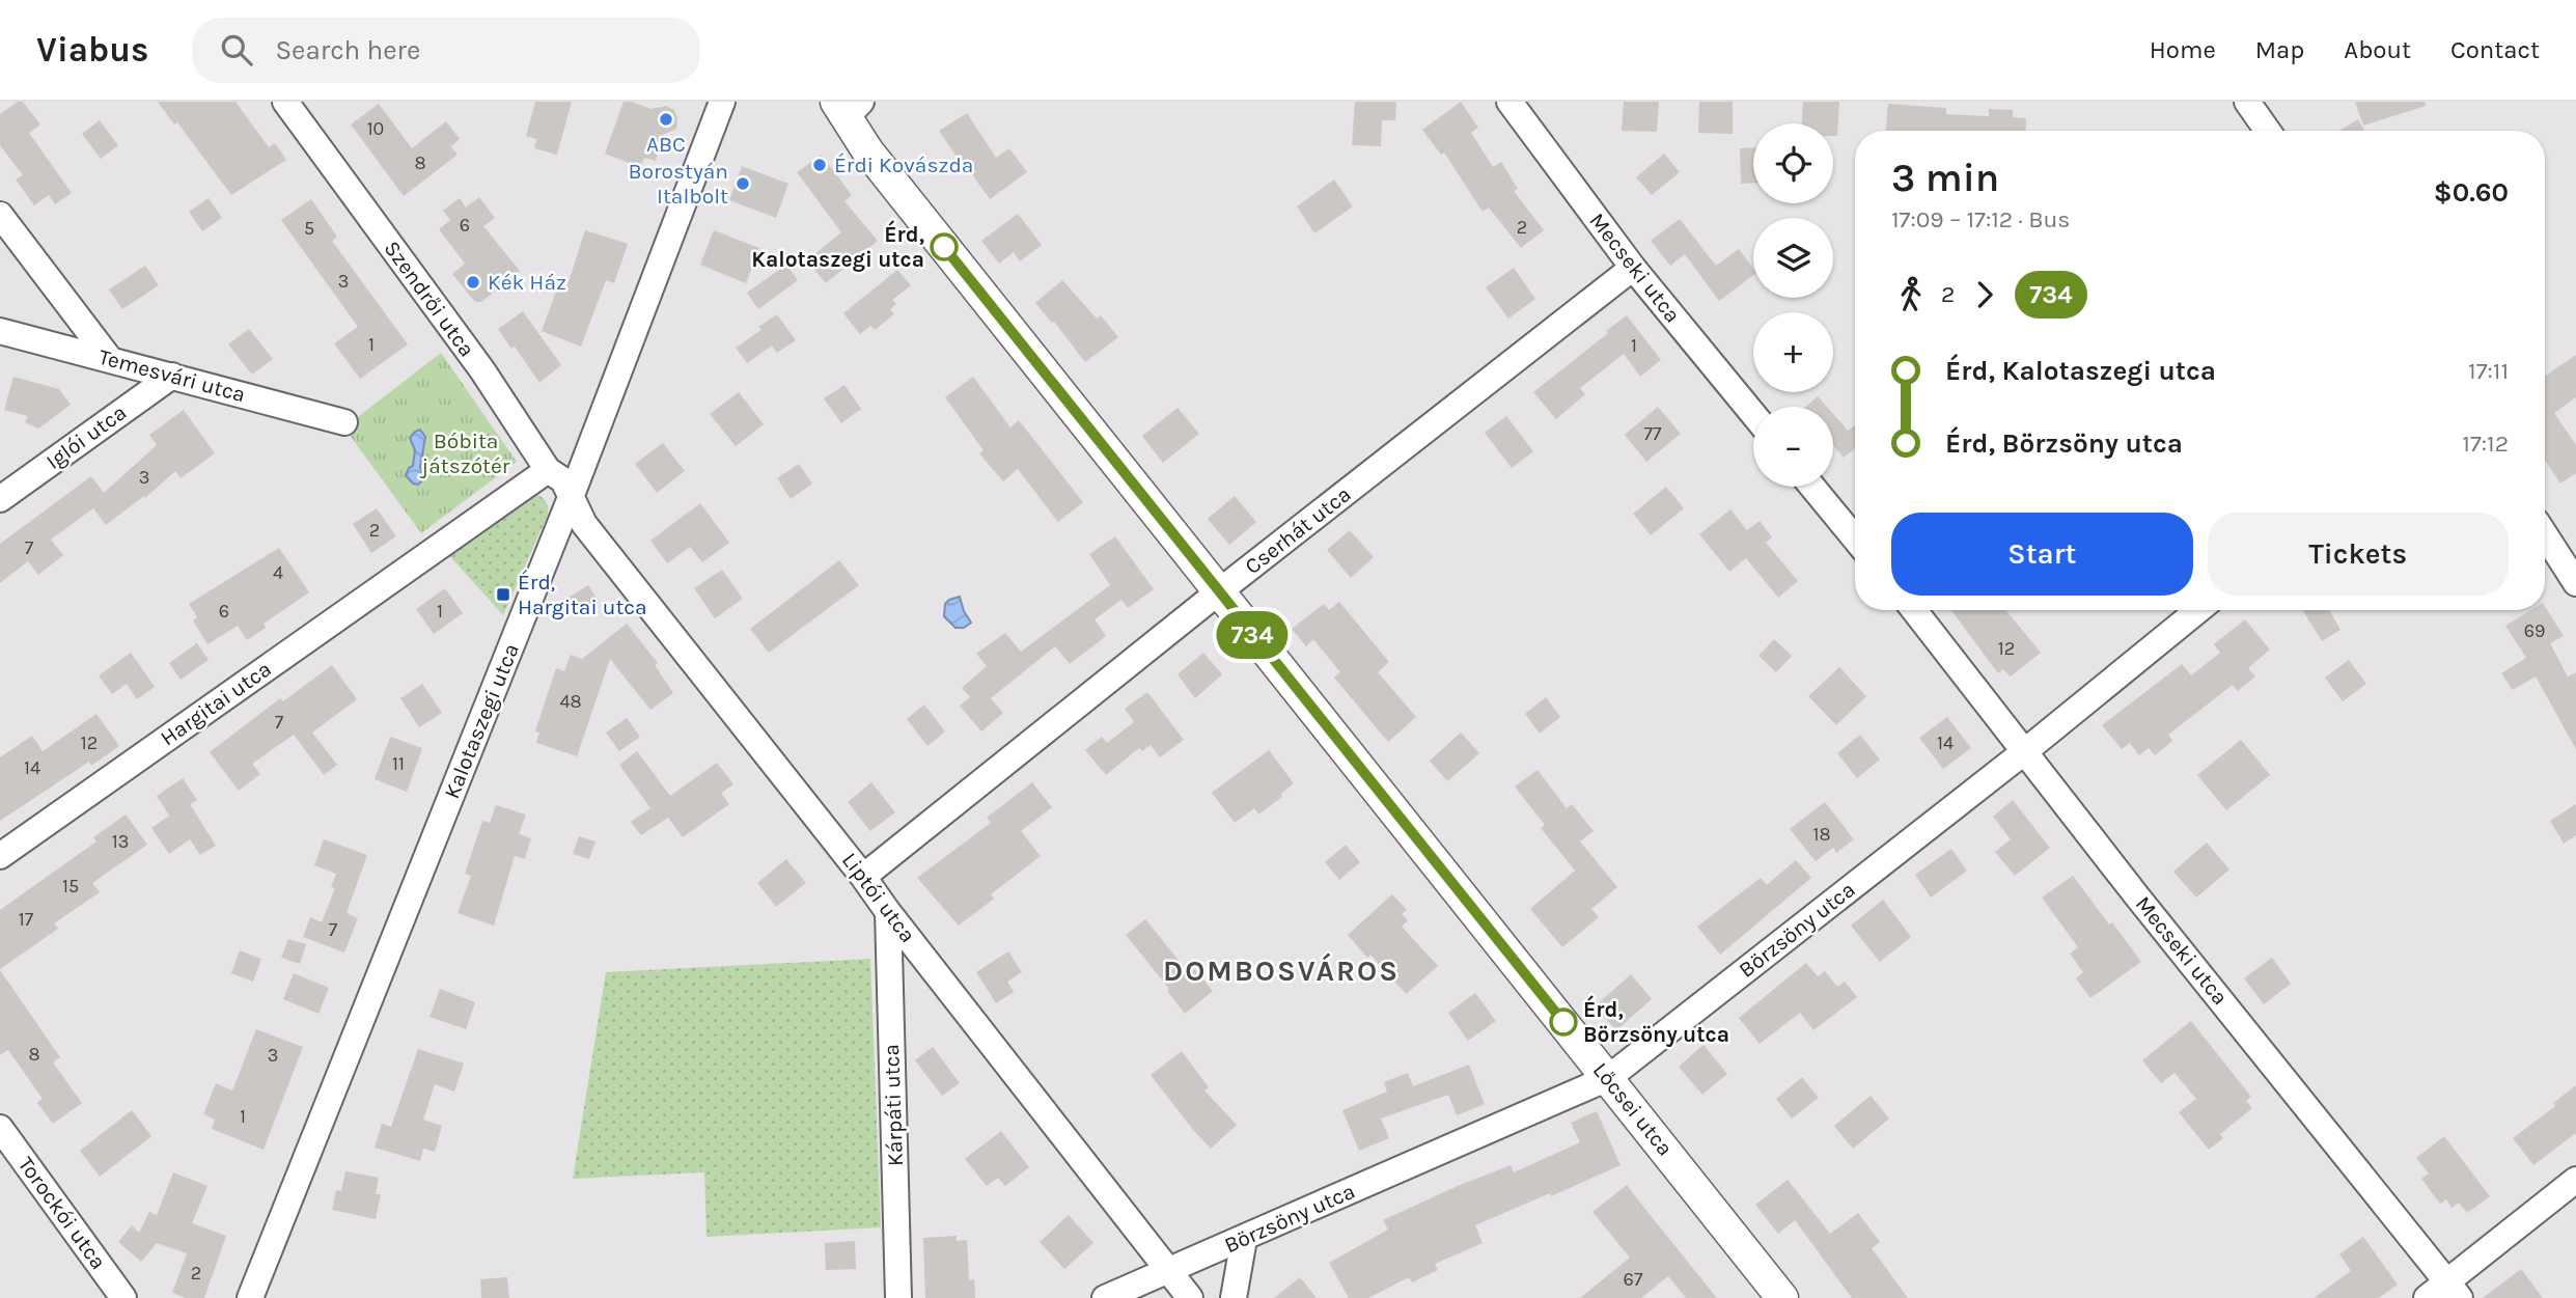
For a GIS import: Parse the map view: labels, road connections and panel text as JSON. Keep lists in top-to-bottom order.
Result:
{
  "streets": {
    "street": [
      "Mecseki utca",
      "Szendrői utca",
      "Temesvári utca",
      "Iglói utca",
      "Cserhát utca",
      "Hargitai utca",
      "Kalotaszegi utca",
      "Liptói utca",
      "Börzsöny utca",
      "Kárpáti utca",
      "Lőcsei utca",
      "Torockói utca"
    ]
  },
  "crossings": [
    ["Mecseki utca", "Cserhát utca"],
    ["Mecseki utca", "Börzsöny utca"],
    ["Szendrői utca", "Hargitai utca"],
    ["Szendrői utca", "Kalotaszegi utca"],
    ["Szendrői utca", "Liptói utca"],
    ["Temesvári utca", "Iglói utca"],
    ["Cserhát utca", "Liptói utca"],
    ["Cserhát utca", "Lőcsei utca"],
    ["Kalotaszegi utca", "Liptói utca"],
    ["Liptói utca", "Börzsöny utca"],
    ["Liptói utca", "Kárpáti utca"],
    ["Börzsöny utca", "Lőcsei utca"]
  ],
  "districts": ["DOMBOSVÁROS"],
  "parks": ["Bóbita játszótér"],
  "places": {
    "other": [
      "ABC",
      "Érdi Kovászda",
      "Borostyán Italbolt",
      "Érd, Kalotaszegi utca",
      "Kék Ház",
      "Érd, Börzsöny utca"
    ],
    "transit": ["Érd, Hargitai utca"]
  },
  "lines": ["bus line 734"],
  "house_numbers": [
    "10",
    "8",
    "6",
    "2",
    "5",
    "3",
    "1",
    "1",
    "77",
    "3",
    "2",
    "7",
    "4",
    "6",
    "1",
    "69",
    "12",
    "48",
    "7",
    "12",
    "14",
    "11",
    "14",
    "18",
    "13",
    "15",
    "17",
    "7",
    "8",
    "3",
    "1",
    "2",
    "67"
  ],
  "page": {
    "header": "Viabus",
    "search": "Search here",
    "nav": [
      "Home",
      "Map",
      "About",
      "Contact"
    ],
    "on_map": "734",
    "map_buttons": ["+", "−"],
    "heading": ["3 min", "17:09 – 17:12 · Bus", "$0.60"],
    "legs": ["2", "734"],
    "list": [
      {
        "name": "Érd, Kalotaszegi utca",
        "value": "17:11"
      },
      {
        "name": "Érd, Börzsöny utca",
        "value": "17:12"
      }
    ],
    "buttons": ["Start", "Tickets"]
  }
}
